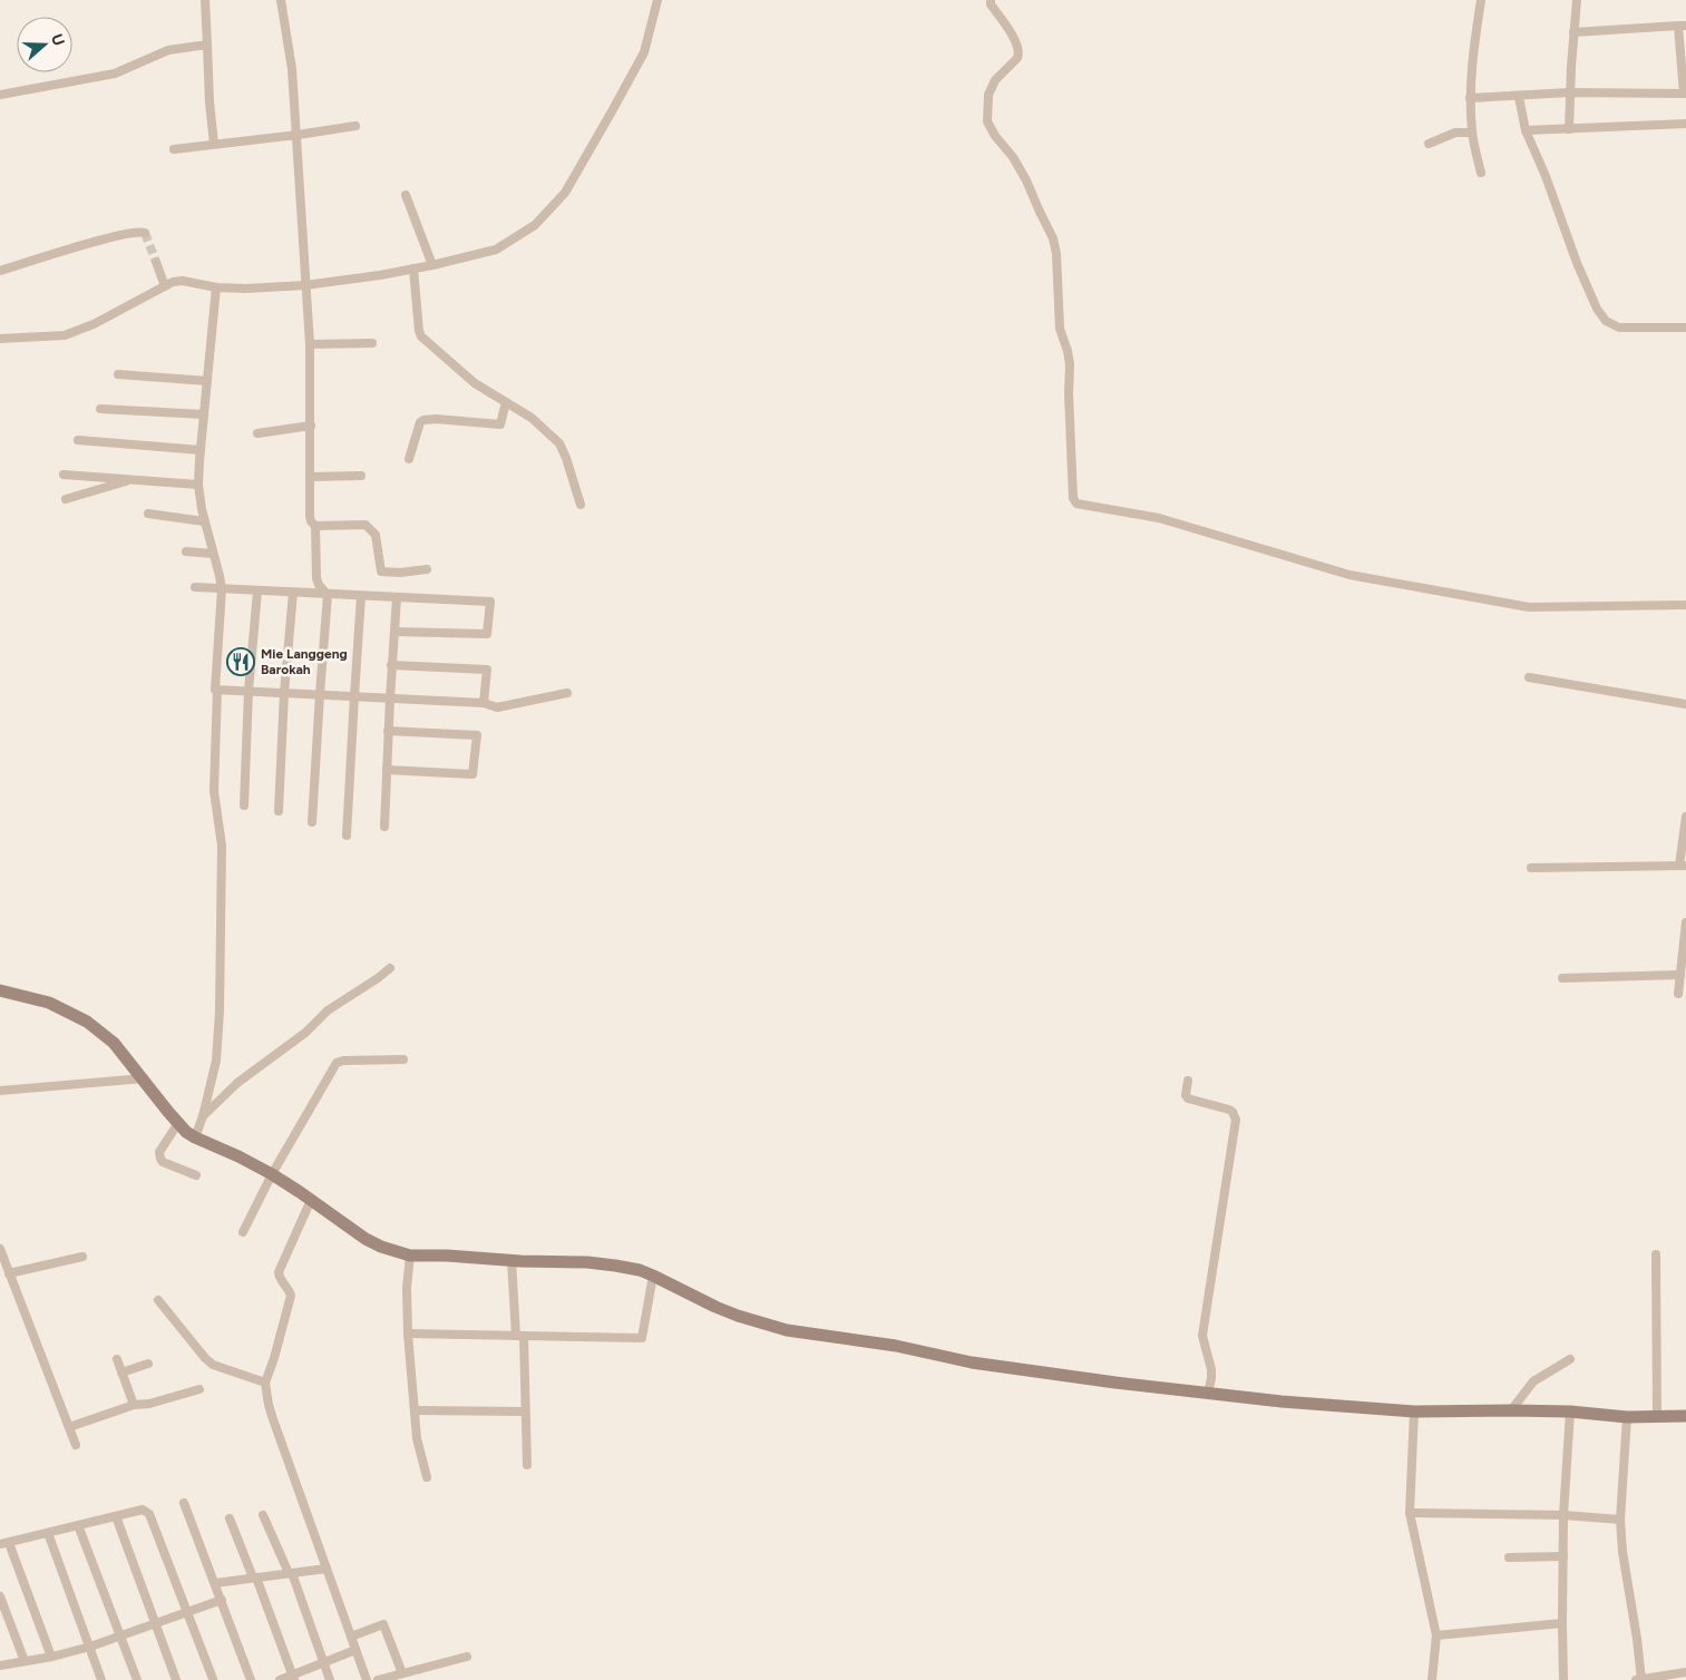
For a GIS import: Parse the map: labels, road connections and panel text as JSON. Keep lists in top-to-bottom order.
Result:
{
  "places": {
    "restaurant": ["Mie Langgeng Barokah"]
  },
  "north": "right"
}
